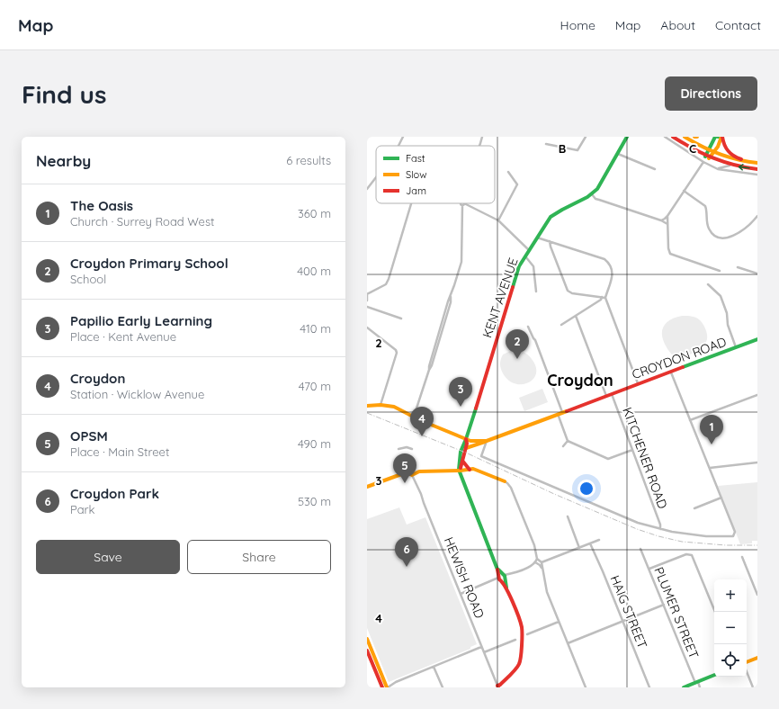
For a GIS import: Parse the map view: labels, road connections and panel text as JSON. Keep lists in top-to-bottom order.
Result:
{
  "streets": {
    "main road": ["KENT AVENUE", "CROYDON ROAD"],
    "street": [
      "KITCHENER ROAD",
      "HEWISH ROAD",
      "HAIG STREET",
      "PLUMER STREET"
    ]
  },
  "crossings": [
    ["KENT AVENUE", "CROYDON ROAD"],
    ["CROYDON ROAD", "KITCHENER ROAD"]
  ],
  "districts": ["Croydon"],
  "legend": ["Fast", "Slow", "Jam"],
  "page": {
    "header": "Map",
    "nav": [
      "Home",
      "Map",
      "About",
      "Contact"
    ],
    "buttons": [
      "Directions",
      ["Save", "Share"]
    ],
    "title": "Find us",
    "heading": ["Nearby", "6 results"],
    "list": [
      {
        "mark": "1",
        "name": "The Oasis",
        "note": "Church · Surrey Road West",
        "value": "360 m"
      },
      {
        "mark": "2",
        "name": "Croydon Primary School",
        "note": "School",
        "value": "400 m"
      },
      {
        "mark": "3",
        "name": "Papilio Early Learning",
        "note": "Place · Kent Avenue",
        "value": "410 m"
      },
      {
        "mark": "4",
        "name": "Croydon",
        "note": "Station · Wicklow Avenue",
        "value": "470 m"
      },
      {
        "mark": "5",
        "name": "OPSM",
        "note": "Place · Main Street",
        "value": "490 m"
      },
      {
        "mark": "6",
        "name": "Croydon Park",
        "note": "Park",
        "value": "530 m"
      }
    ],
    "pins": [
      "2",
      "3",
      "4",
      "1",
      "5",
      "6"
    ],
    "map_buttons": ["+", "−"]
  },
  "grid": {
    "columns": ["B", "C"],
    "rows": ["2", "3", "4"]
  }
}
